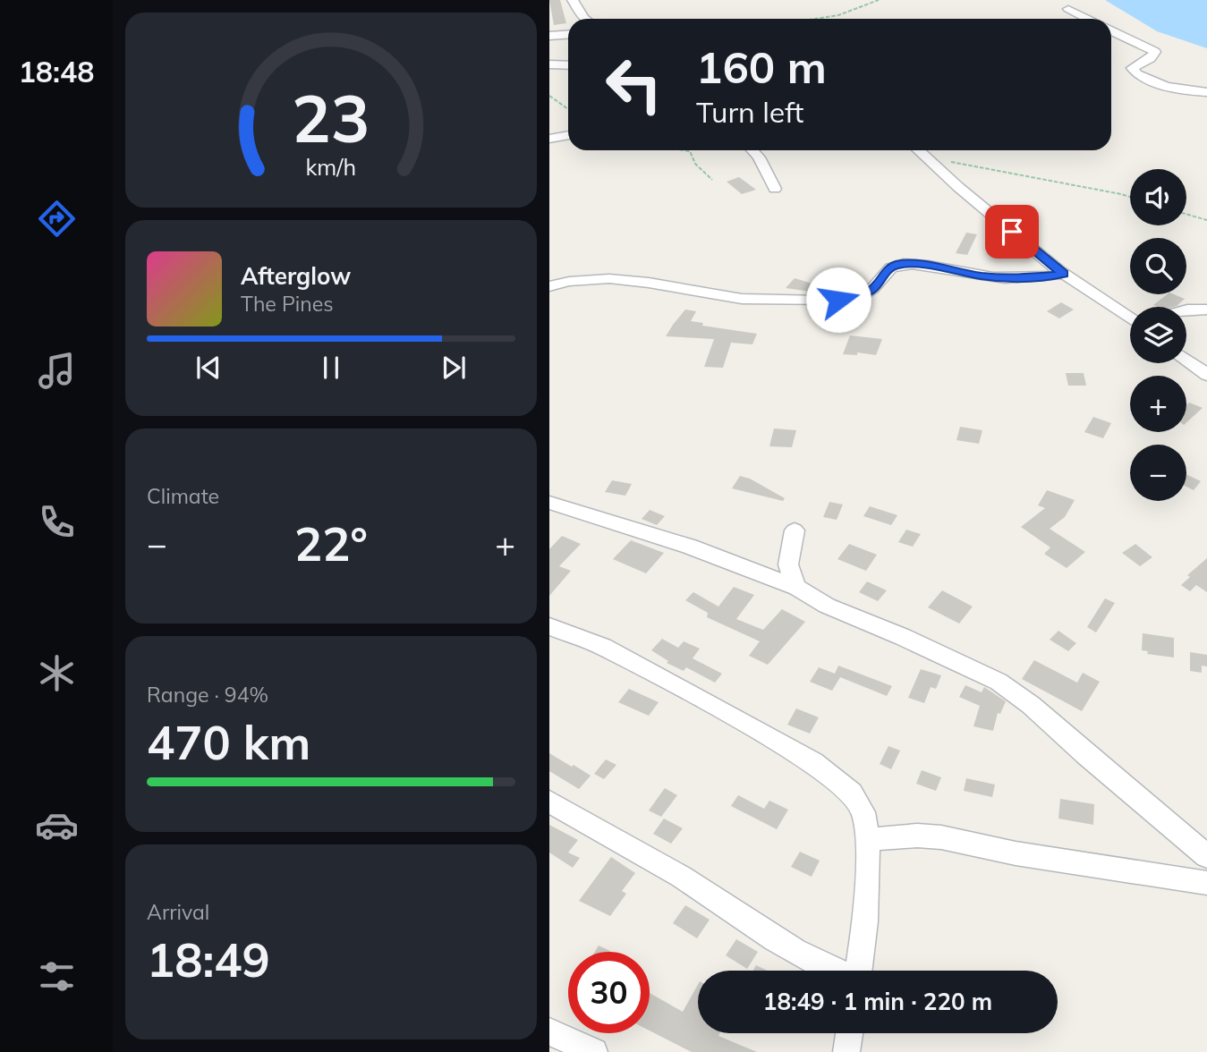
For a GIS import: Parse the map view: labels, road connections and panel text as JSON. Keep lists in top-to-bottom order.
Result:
{
  "page": {
    "tabs": "18:48",
    "turn": ["160 m", "Turn left"],
    "map_buttons": ["+", "−"],
    "song": ["Afterglow", "The Pines"],
    "tile": [
      "Climate",
      ["Range · 94%", "470 km"],
      ["Arrival", "18:49"]
    ],
    "heat": ["−", "22°", "+"],
    "limit": "30",
    "trip": "18:49 · 1 min · 220 m",
    "gauge": ["23", "km/h"]
  }
}
